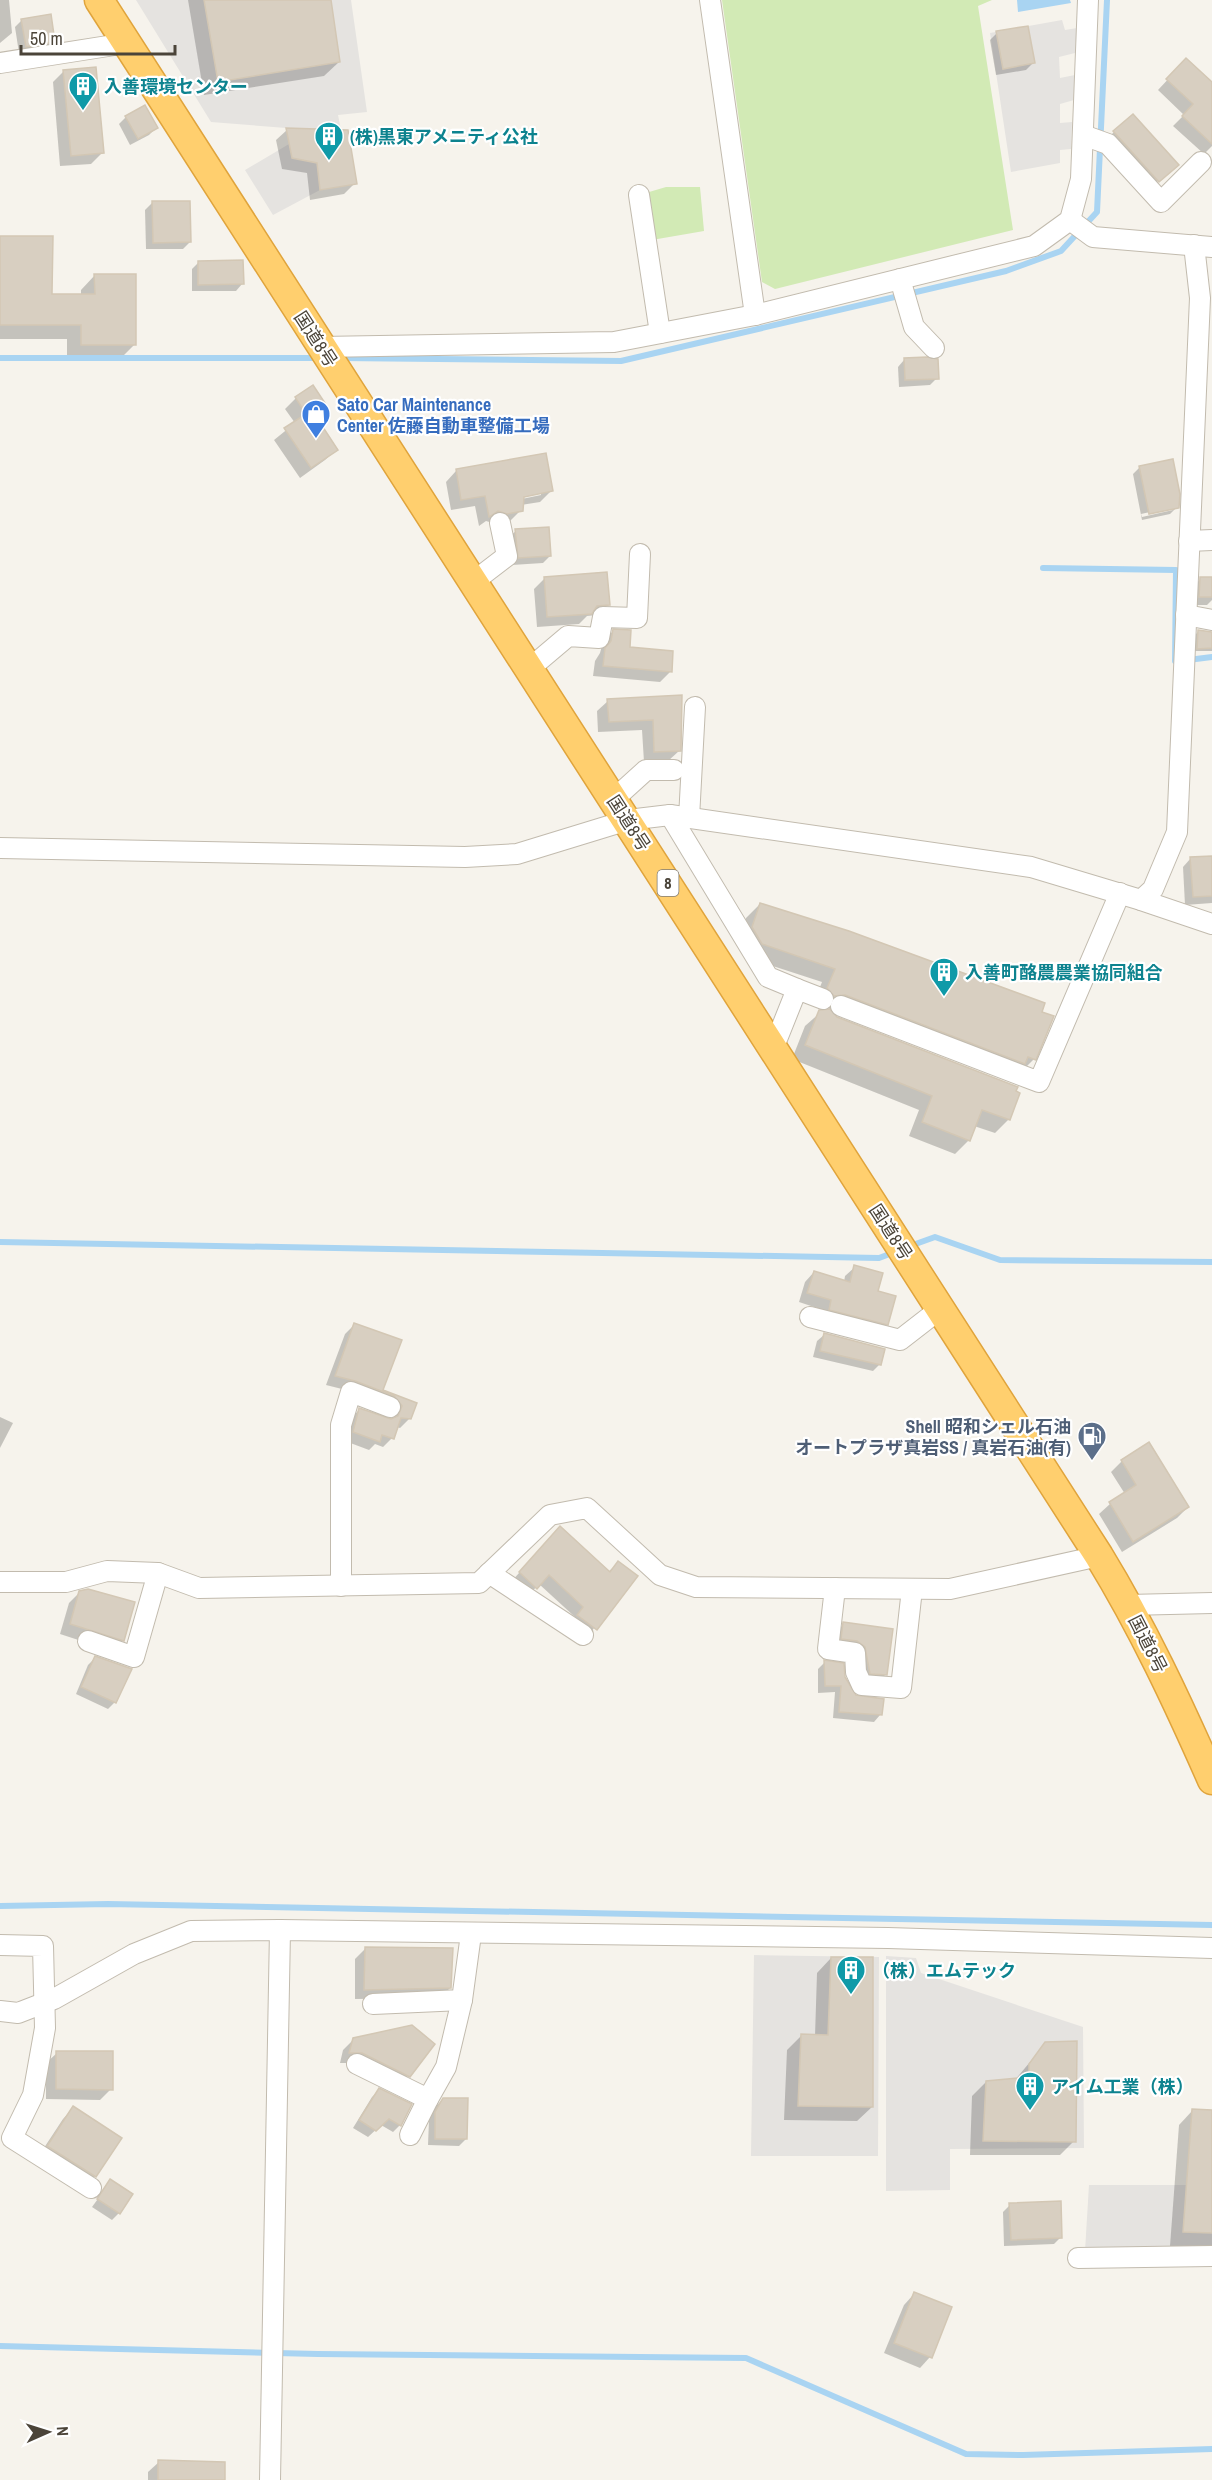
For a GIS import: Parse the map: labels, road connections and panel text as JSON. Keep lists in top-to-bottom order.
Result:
{
  "streets": {
    "highway": ["国道8号", "8"]
  },
  "places": {
    "building": [
      "入善環境センター",
      "(株)黒東アメニティ公社",
      "入善町酪農農業協同組合",
      "（株）エムテック",
      "アイム工業（株）"
    ],
    "shop": ["Sato Car Maintenance Center 佐藤自動車整備工場"],
    "fuel station": ["Shell 昭和シェル石油 オートプラザ真岩SS / 真岩石油(有)"]
  },
  "scale_bar": "50 m",
  "north": "right"
}
